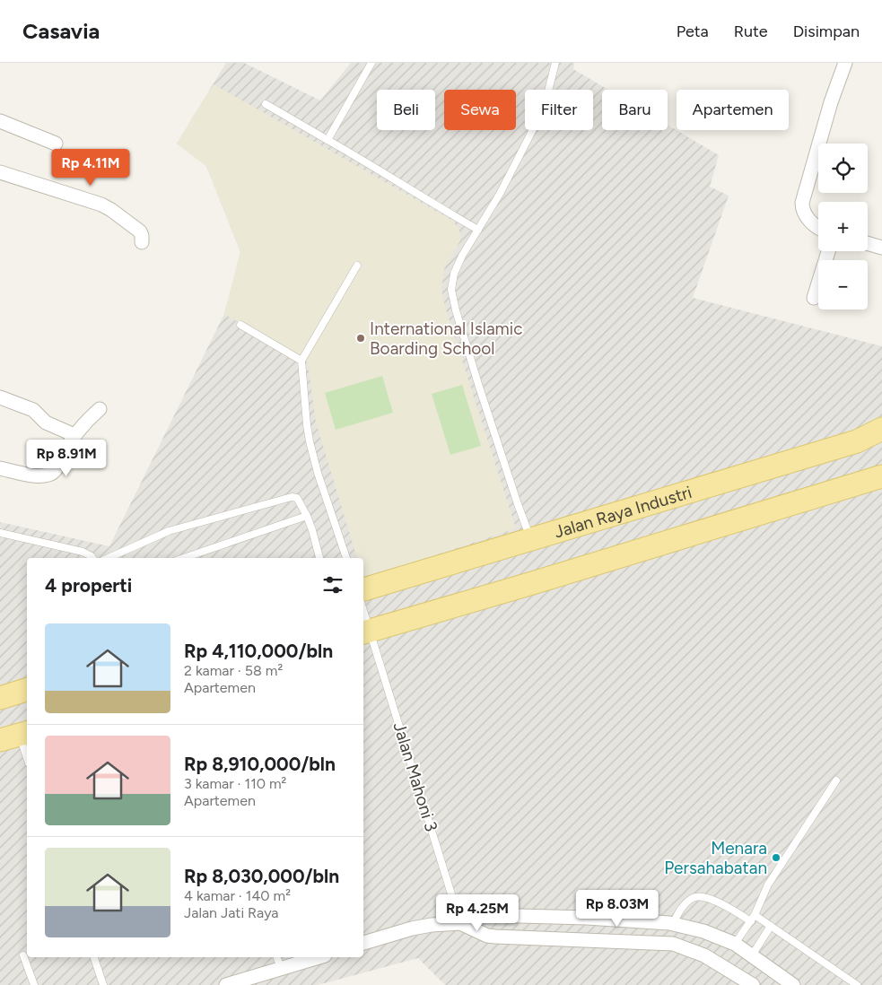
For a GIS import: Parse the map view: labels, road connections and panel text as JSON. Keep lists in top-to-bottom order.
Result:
{
  "streets": {
    "main road": ["Jalan Raya Industri"],
    "lane": ["Jalan Mahoni 3"]
  },
  "places": ["International Islamic Boarding School", "Menara Persahabatan"],
  "page": {
    "header": "Casavia",
    "nav": ["Peta", "Rute", "Disimpan"],
    "chip": [
      "Beli",
      "Sewa",
      "Filter",
      "Baru",
      "Apartemen"
    ],
    "map_buttons": ["+", "−"],
    "price": [
      "Rp 4.11M",
      "Rp 8.91M",
      "Rp 8.03M",
      "Rp 4.25M"
    ],
    "heading": "4 properti",
    "list": [
      {
        "name": "Rp 4,110,000/bln",
        "note": "2 kamar · 58 m² · Apartemen"
      },
      {
        "name": "Rp 8,910,000/bln",
        "note": "3 kamar · 110 m² · Apartemen"
      },
      {
        "name": "Rp 8,030,000/bln",
        "note": "4 kamar · 140 m² · Jalan Jati Raya"
      }
    ]
  }
}
